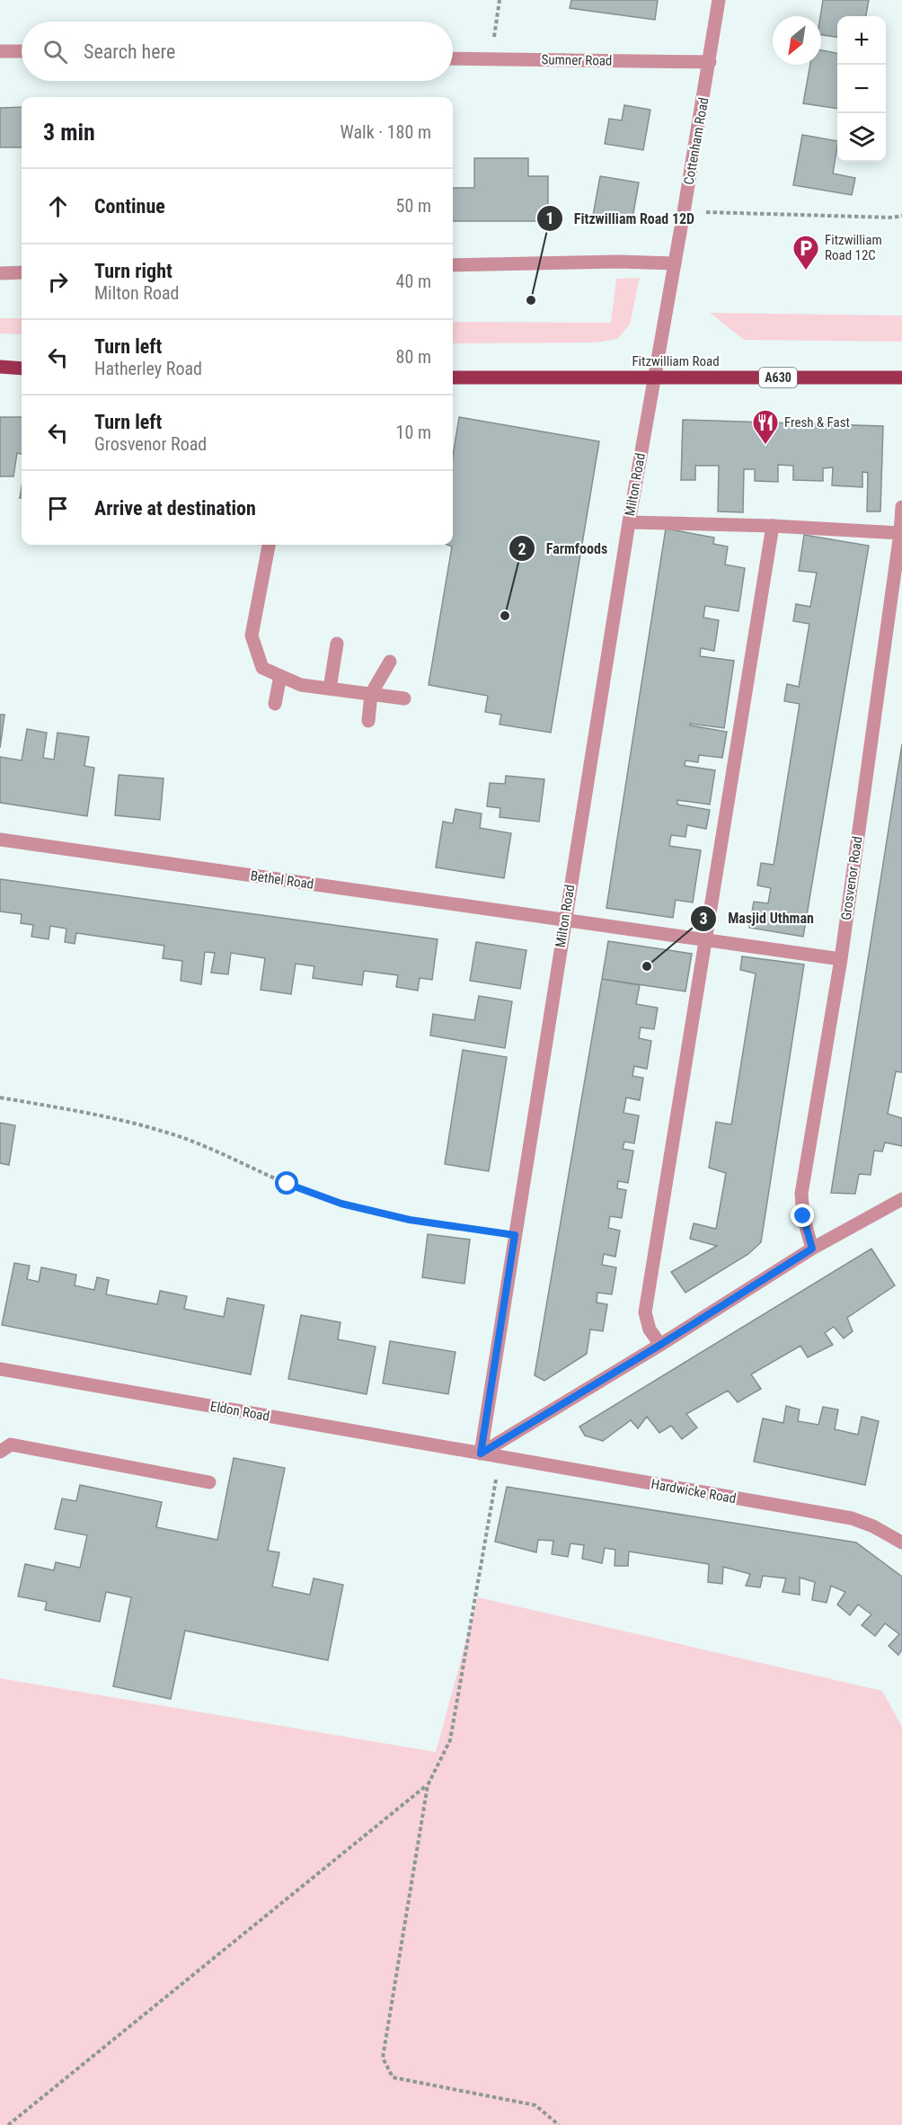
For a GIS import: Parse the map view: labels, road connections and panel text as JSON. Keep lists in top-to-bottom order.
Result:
{
  "streets": {
    "main road": ["Fitzwilliam Road", "A630"],
    "street": [
      "Sumner Road",
      "Cottenham Road",
      "Milton Road",
      "Grosvenor Road",
      "Bethel Road",
      "Eldon Road",
      "Hardwicke Road"
    ]
  },
  "crossings": [
    ["Sumner Road", "Cottenham Road"],
    ["Cottenham Road", "Fitzwilliam Road"],
    ["Cottenham Road", "Milton Road"],
    ["Fitzwilliam Road", "Milton Road"],
    ["Milton Road", "Bethel Road"],
    ["Milton Road", "Eldon Road"],
    ["Milton Road", "Hardwicke Road"],
    ["Grosvenor Road", "Bethel Road"],
    ["Eldon Road", "Hardwicke Road"]
  ],
  "places": {
    "parking": ["Fitzwilliam Road 12C"],
    "other": ["Fitzwilliam Road 12D", "Farmfoods", "Masjid Uthman"],
    "restaurant": ["Fresh & Fast"]
  },
  "north": "bottom left",
  "page": {
    "map_buttons": ["+", "−"],
    "search": "Search here",
    "heading": ["3 min", "Walk · 180 m"],
    "list": [
      ["Continue", "50 m"],
      ["Turn right", "Milton Road", "40 m"],
      ["Turn left", "Hatherley Road", "80 m"],
      ["Turn left", "Grosvenor Road", "10 m"],
      "Arrive at destination"
    ]
  }
}
